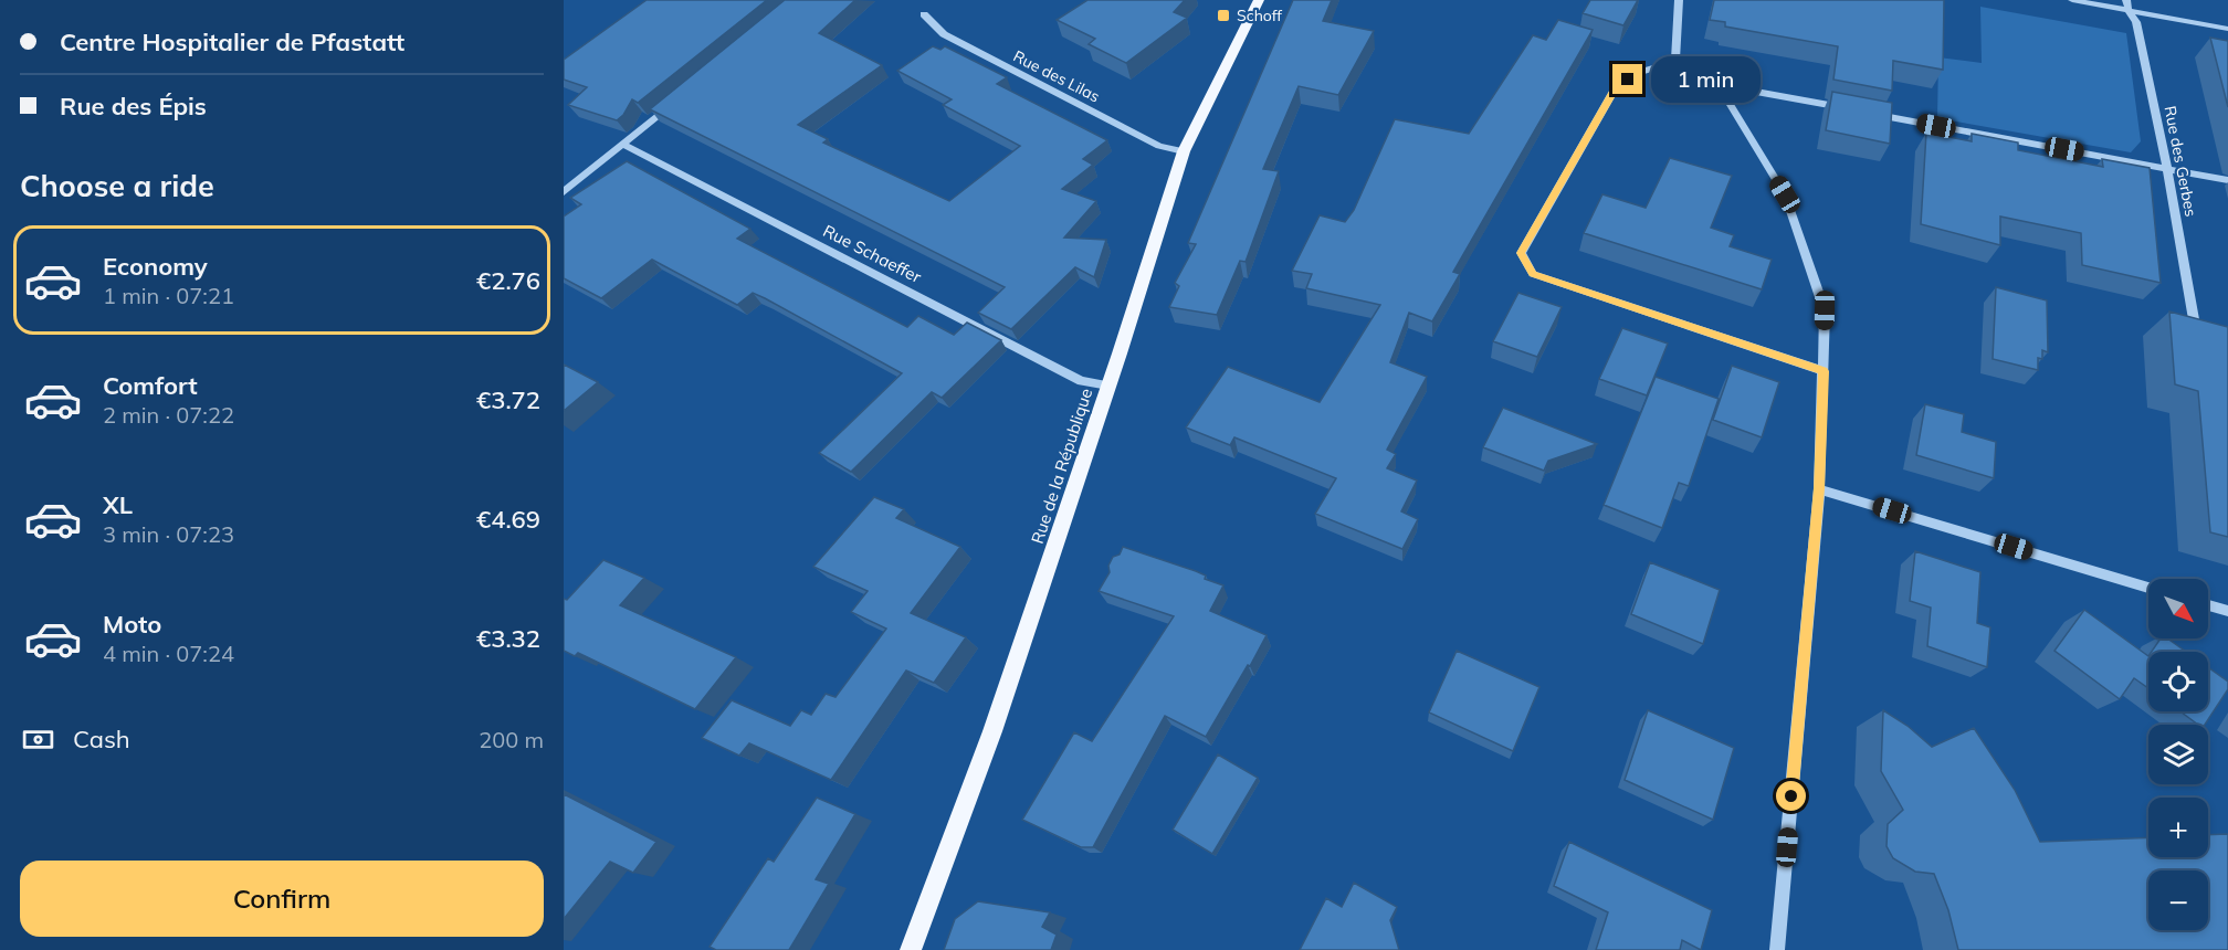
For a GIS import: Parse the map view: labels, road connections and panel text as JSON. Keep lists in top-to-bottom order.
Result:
{
  "streets": {
    "main road": ["Rue de la République"],
    "street": ["Rue des Lilas", "Rue des Gerbes", "Rue Schaeffer"]
  },
  "crossings": [
    ["Rue des Lilas", "Rue de la République"],
    ["Rue Schaeffer", "Rue de la République"]
  ],
  "places": {
    "transit": ["Schoff"]
  },
  "north": "bottom right",
  "page": {
    "banner": ["Centre Hospitalier de Pfastatt", "Rue des Épis"],
    "bubble": "1 min",
    "heading": "Choose a ride",
    "list": [
      {
        "name": "Economy",
        "note": "1 min · 07:21",
        "value": "€2.76"
      },
      {
        "name": "Comfort",
        "note": "2 min · 07:22",
        "value": "€3.72"
      },
      {
        "name": "XL",
        "note": "3 min · 07:23",
        "value": "€4.69"
      },
      {
        "name": "Moto",
        "note": "4 min · 07:24",
        "value": "€3.32"
      }
    ],
    "map_buttons": ["+", "−"],
    "pay": ["Cash", "200 m"],
    "buttons": "Confirm"
  }
}
